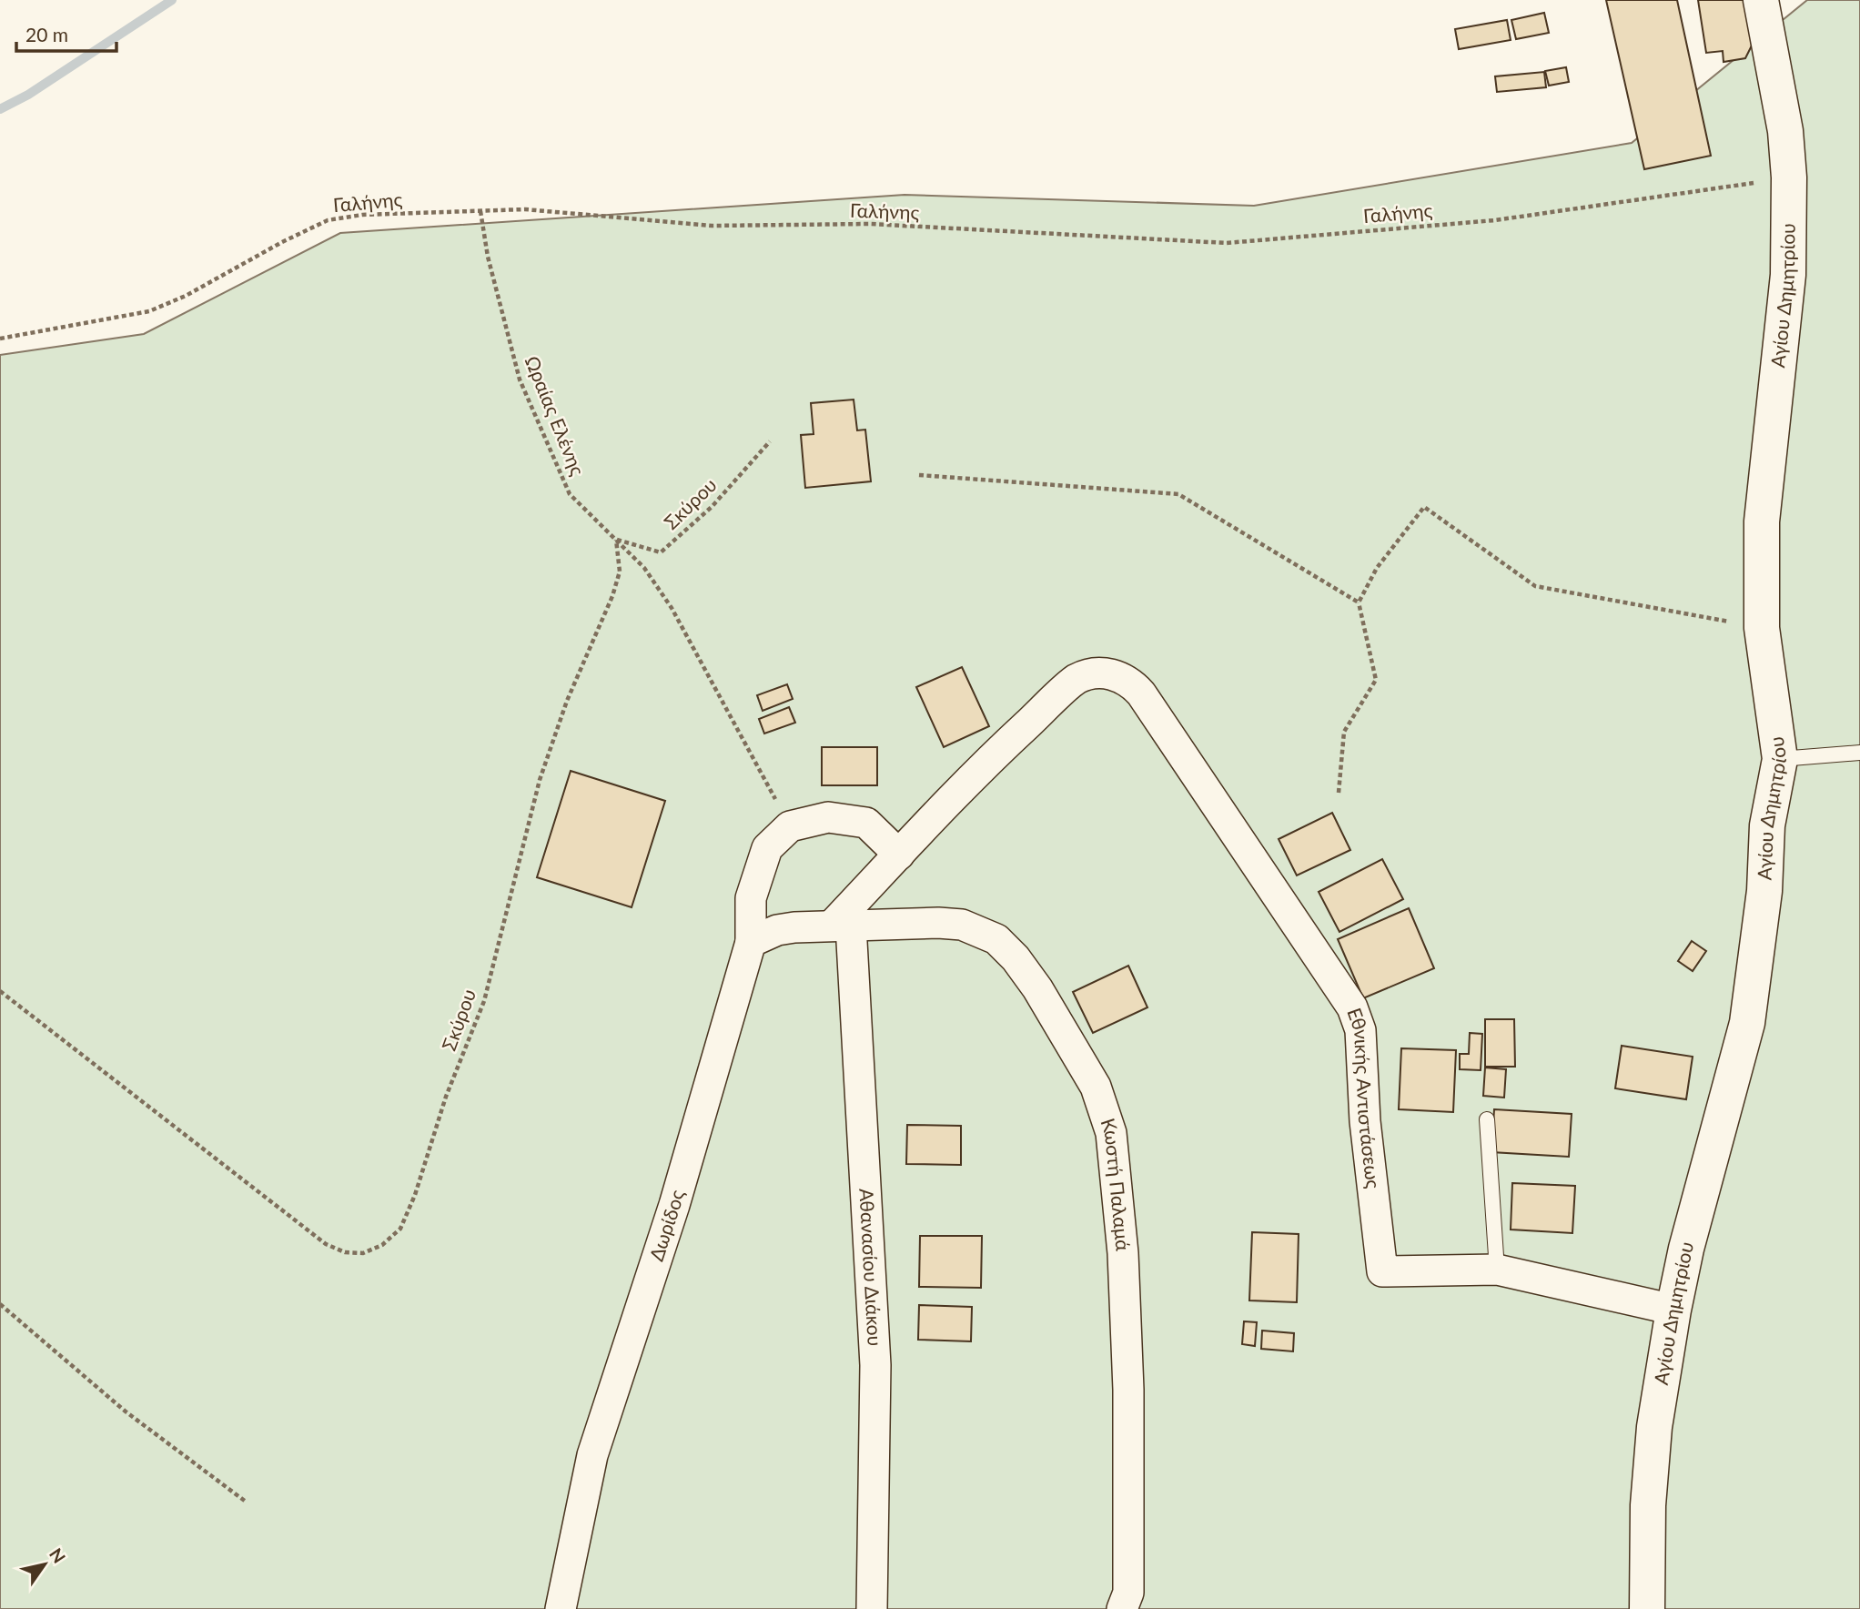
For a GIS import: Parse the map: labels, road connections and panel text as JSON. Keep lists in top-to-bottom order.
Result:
{
  "streets": {
    "street": [
      "Αγίου Δημητρίου",
      "Εθνικής Αντιστάσεως",
      "Κωστή Παλαμά",
      "Δωρίδος",
      "Αθανασίου Διάκου"
    ],
    "path": ["Γαλήνης", "Ωραίας Ελένης", "Σκύρου"]
  },
  "crossings": [
    ["Γαλήνης", "Αγίου Δημητρίου"],
    ["Γαλήνης", "Ωραίας Ελένης"],
    ["Αγίου Δημητρίου", "Εθνικής Αντιστάσεως"],
    ["Ωραίας Ελένης", "Σκύρου"],
    ["Ωραίας Ελένης", "Δωρίδος"],
    ["Κωστή Παλαμά", "Αθανασίου Διάκου"]
  ],
  "scale_bar": "20 m",
  "north": "top right"
}
